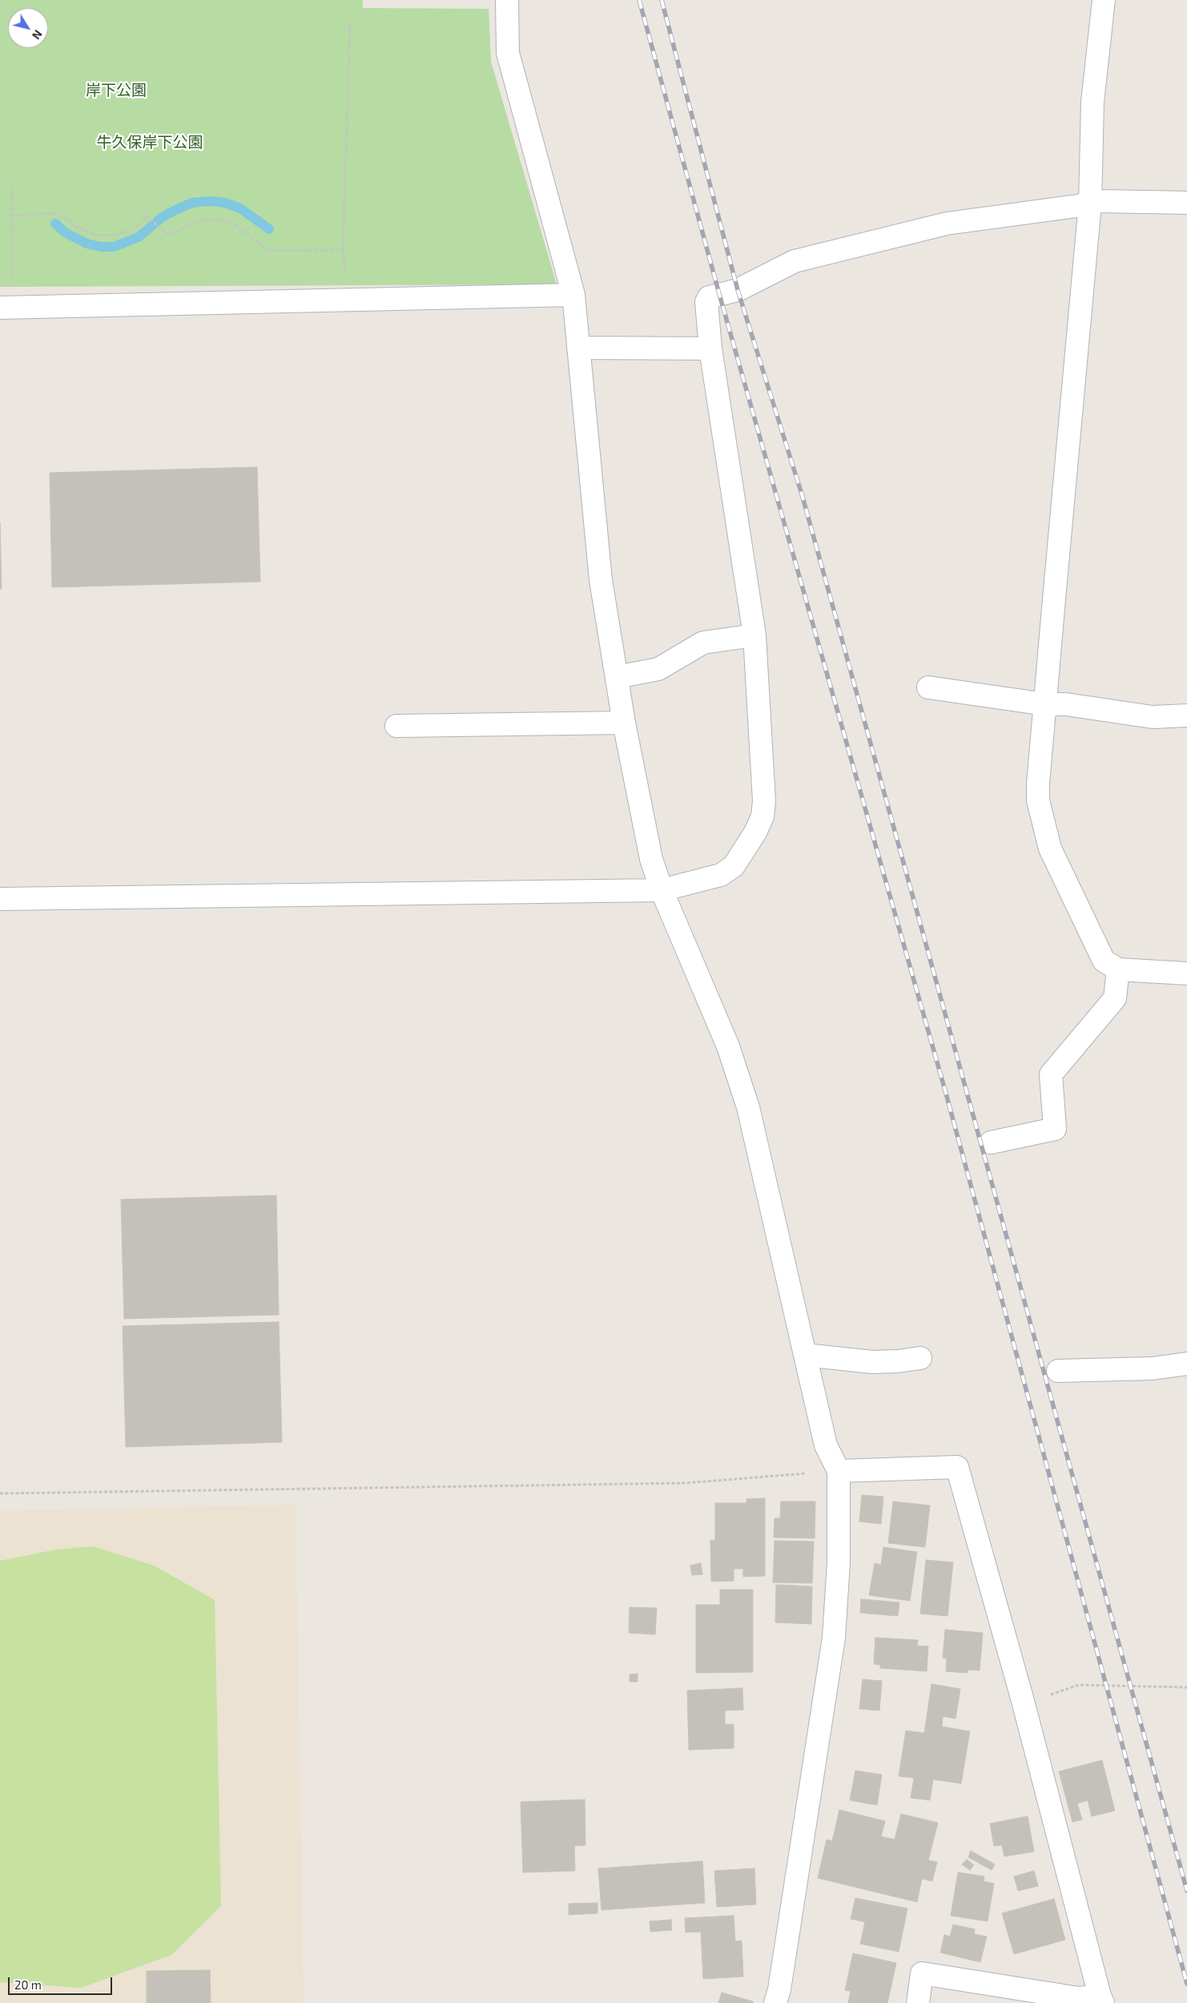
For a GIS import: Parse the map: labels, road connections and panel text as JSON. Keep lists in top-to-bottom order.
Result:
{
  "parks": ["岸下公園", "牛久保岸下公園"],
  "scale_bar": "20 m",
  "north": "bottom right"
}
